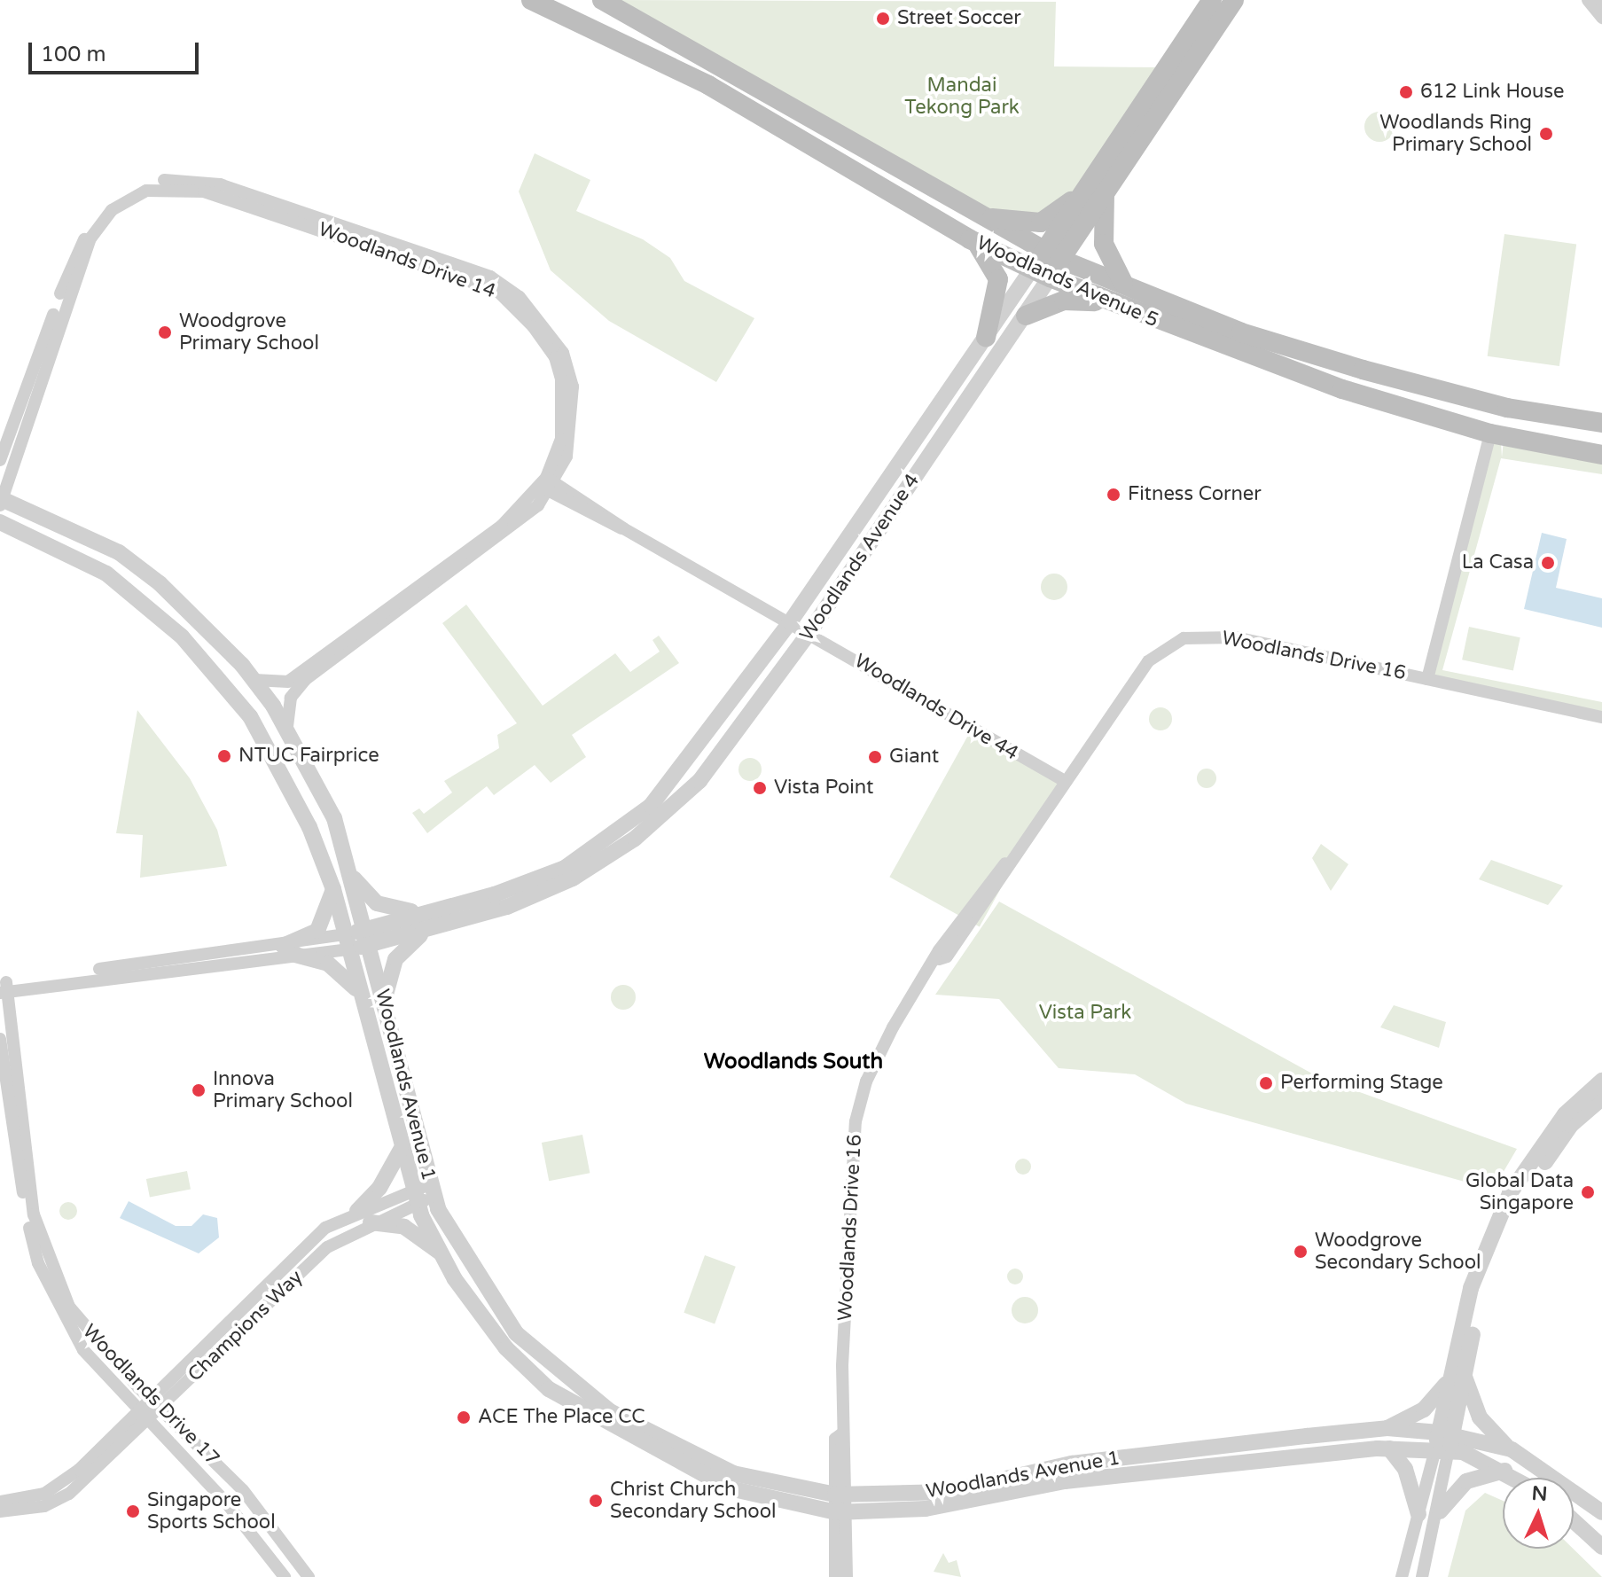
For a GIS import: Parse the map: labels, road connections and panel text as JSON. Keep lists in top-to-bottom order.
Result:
{
  "streets": {
    "main road": ["Woodlands Avenue 5", "Woodlands Avenue 4"],
    "street": [
      "Woodlands Drive 14",
      "Woodlands Drive 16",
      "Woodlands Drive 44",
      "Woodlands Avenue 1",
      "Champions Way",
      "Woodlands Drive 17"
    ]
  },
  "crossings": [
    ["Woodlands Drive 14", "Woodlands Drive 44"],
    ["Woodlands Drive 14", "Woodlands Avenue 1"],
    ["Woodlands Avenue 5", "Woodlands Avenue 4"],
    ["Woodlands Avenue 4", "Woodlands Drive 44"],
    ["Woodlands Avenue 4", "Woodlands Avenue 1"],
    ["Woodlands Drive 16", "Woodlands Drive 44"],
    ["Woodlands Drive 16", "Woodlands Avenue 1"],
    ["Woodlands Avenue 1", "Champions Way"],
    ["Champions Way", "Woodlands Drive 17"]
  ],
  "districts": ["Woodlands South"],
  "parks": ["Mandai Tekong Park", "Vista Park"],
  "places": [
    "Street Soccer",
    "612 Link House",
    "Woodlands Ring Primary School",
    "Woodgrove Primary School",
    "Fitness Corner",
    "La Casa",
    "NTUC Fairprice",
    "Giant",
    "Vista Point",
    "Performing Stage",
    "Innova Primary School",
    "Global Data Singapore",
    "Woodgrove Secondary School",
    "ACE The Place CC",
    "Christ Church Secondary School",
    "Singapore Sports School"
  ],
  "scale_bar": "100 m",
  "north": "top"
}
